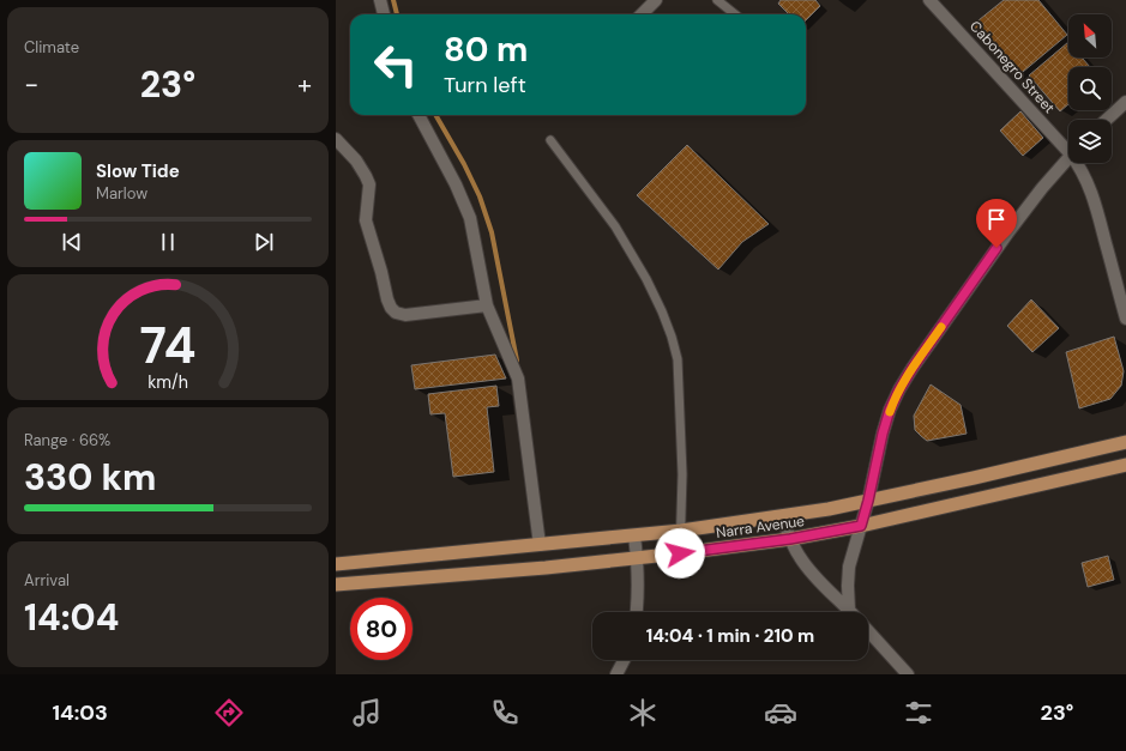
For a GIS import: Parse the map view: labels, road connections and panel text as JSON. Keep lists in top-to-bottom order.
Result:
{
  "streets": {
    "highway": ["Narra Avenue"],
    "street": ["Cabonegro Street"]
  },
  "north": "top left",
  "page": {
    "tile": [
      "Climate",
      ["Range · 66%", "330 km"],
      ["Arrival", "14:04"]
    ],
    "turn": ["80 m", "Turn left"],
    "heat": ["−", "23°", "+"],
    "song": ["Slow Tide", "Marlow"],
    "limit": "80",
    "trip": "14:04 · 1 min · 210 m",
    "tabs": ["14:03", "23°"],
    "gauge": ["74", "km/h"]
  }
}
